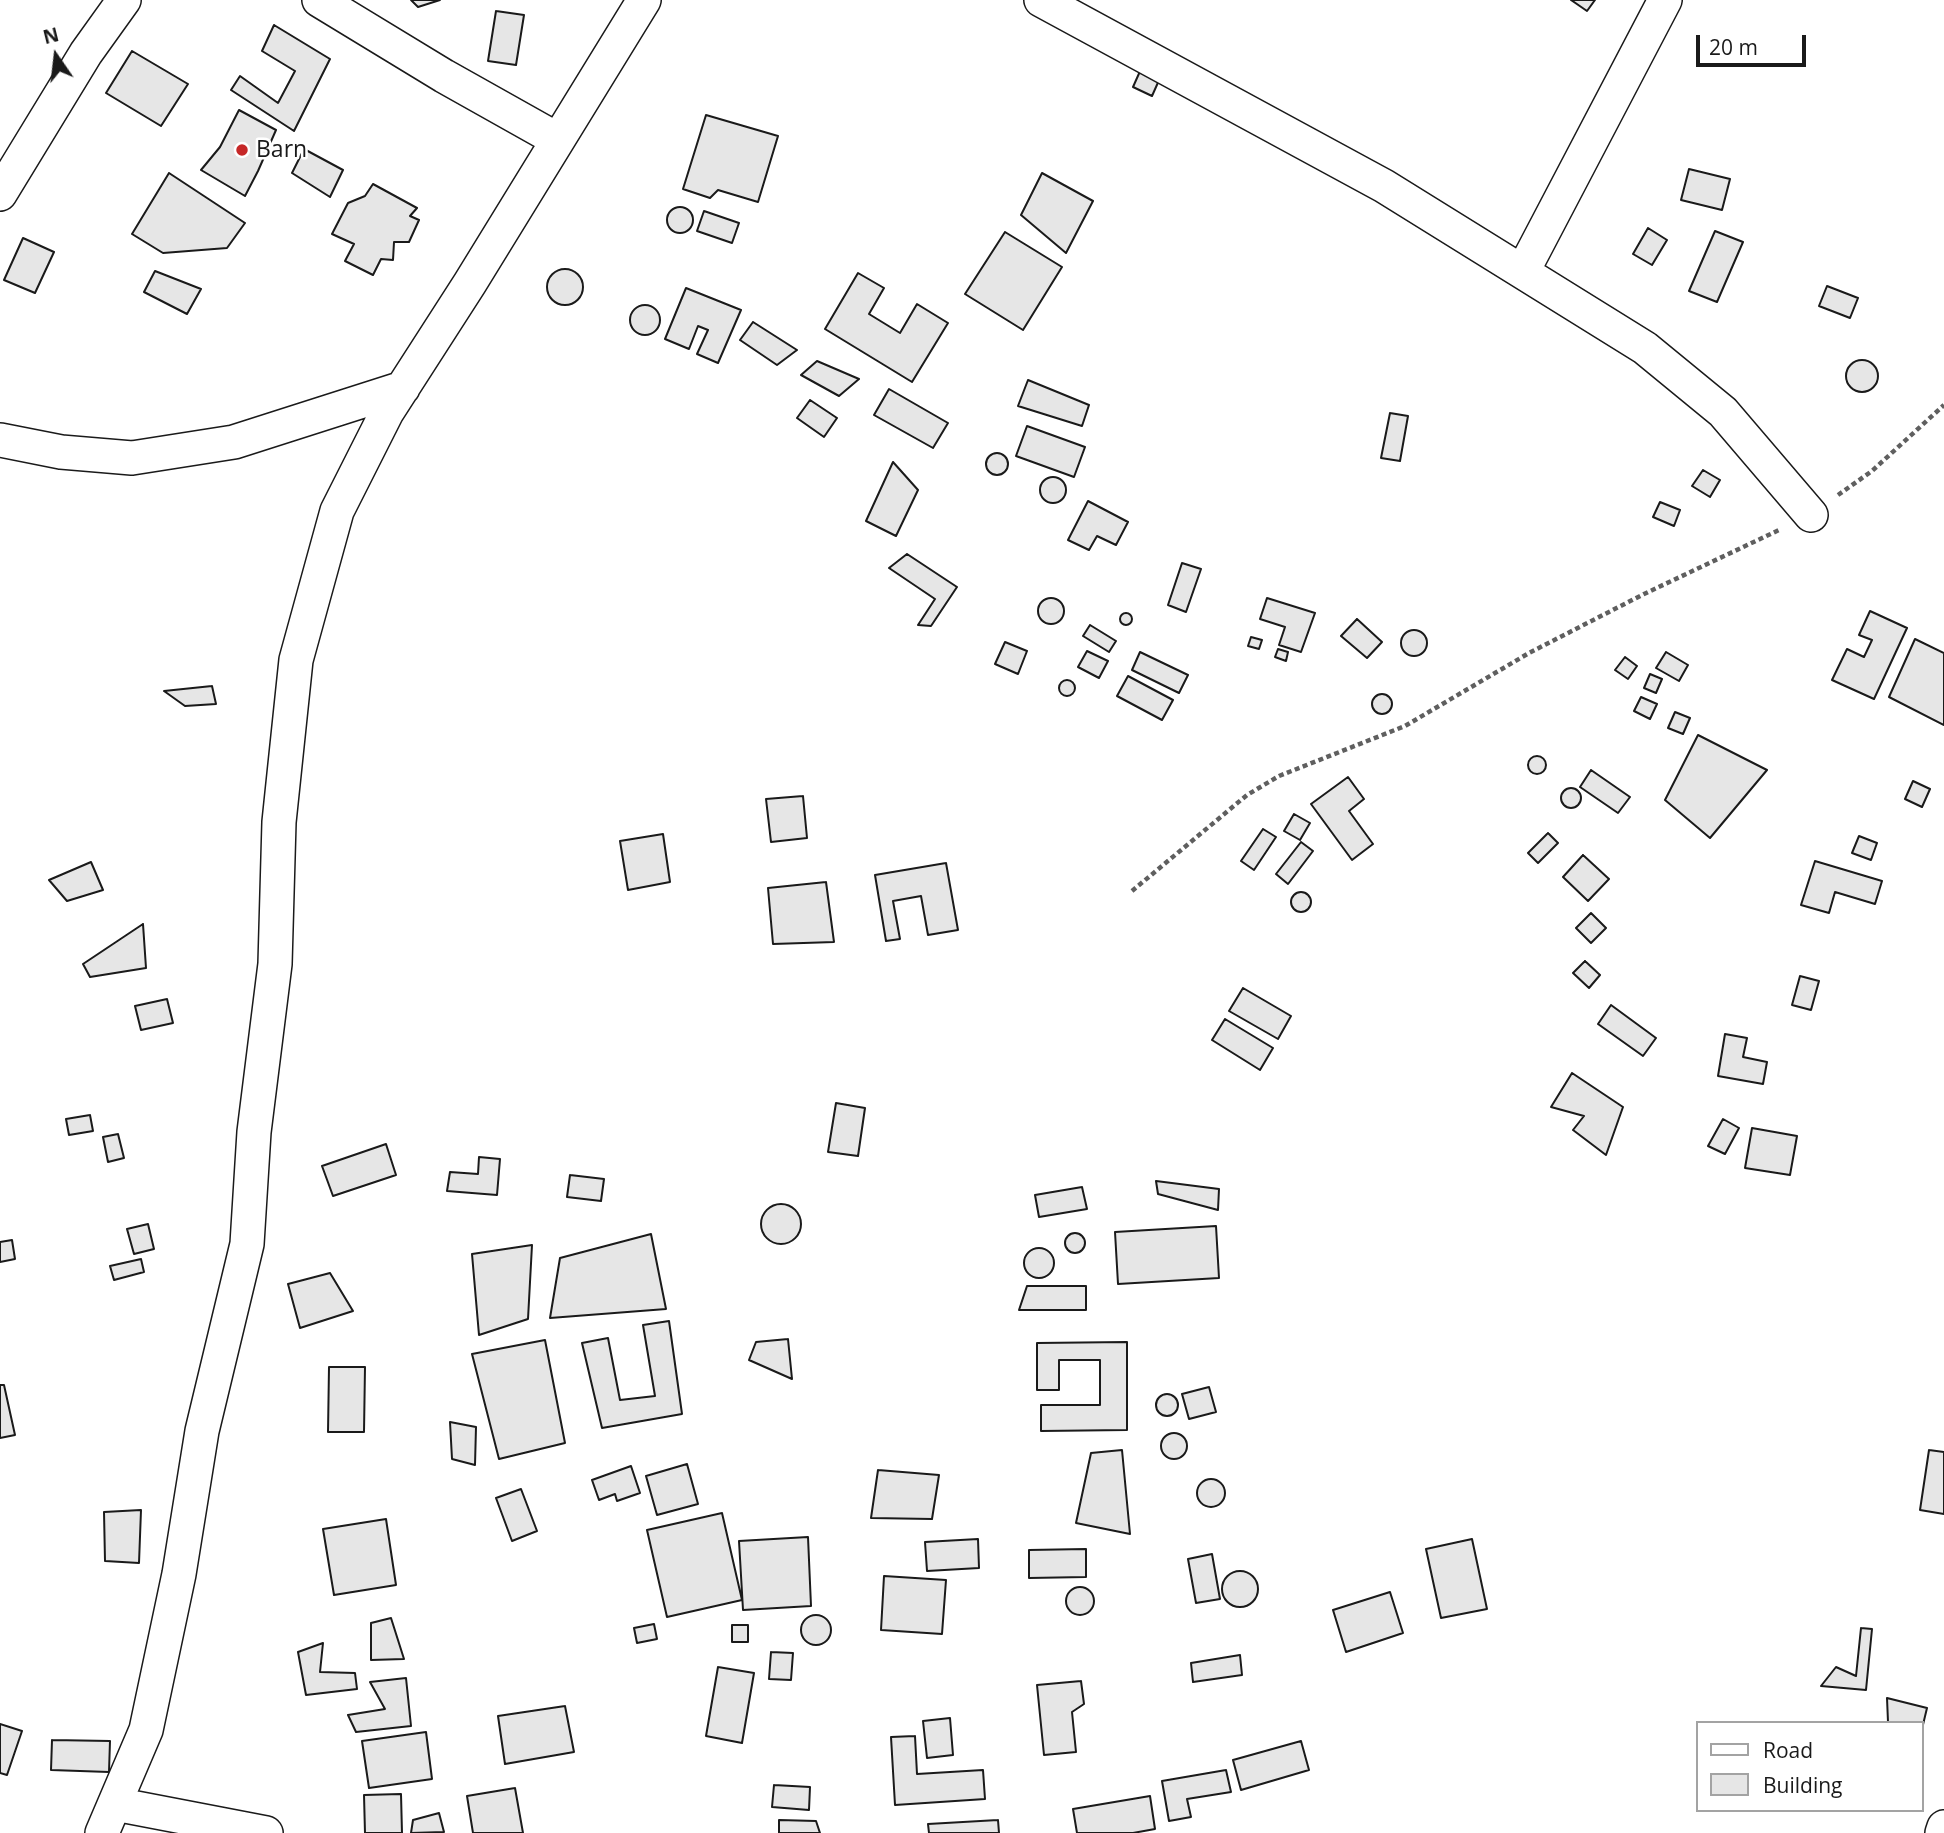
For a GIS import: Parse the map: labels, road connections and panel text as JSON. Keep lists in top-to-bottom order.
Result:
{
  "places": ["Barn"],
  "legend": ["Road", "Building"],
  "scale_bar": "20 m",
  "north": "top"
}
